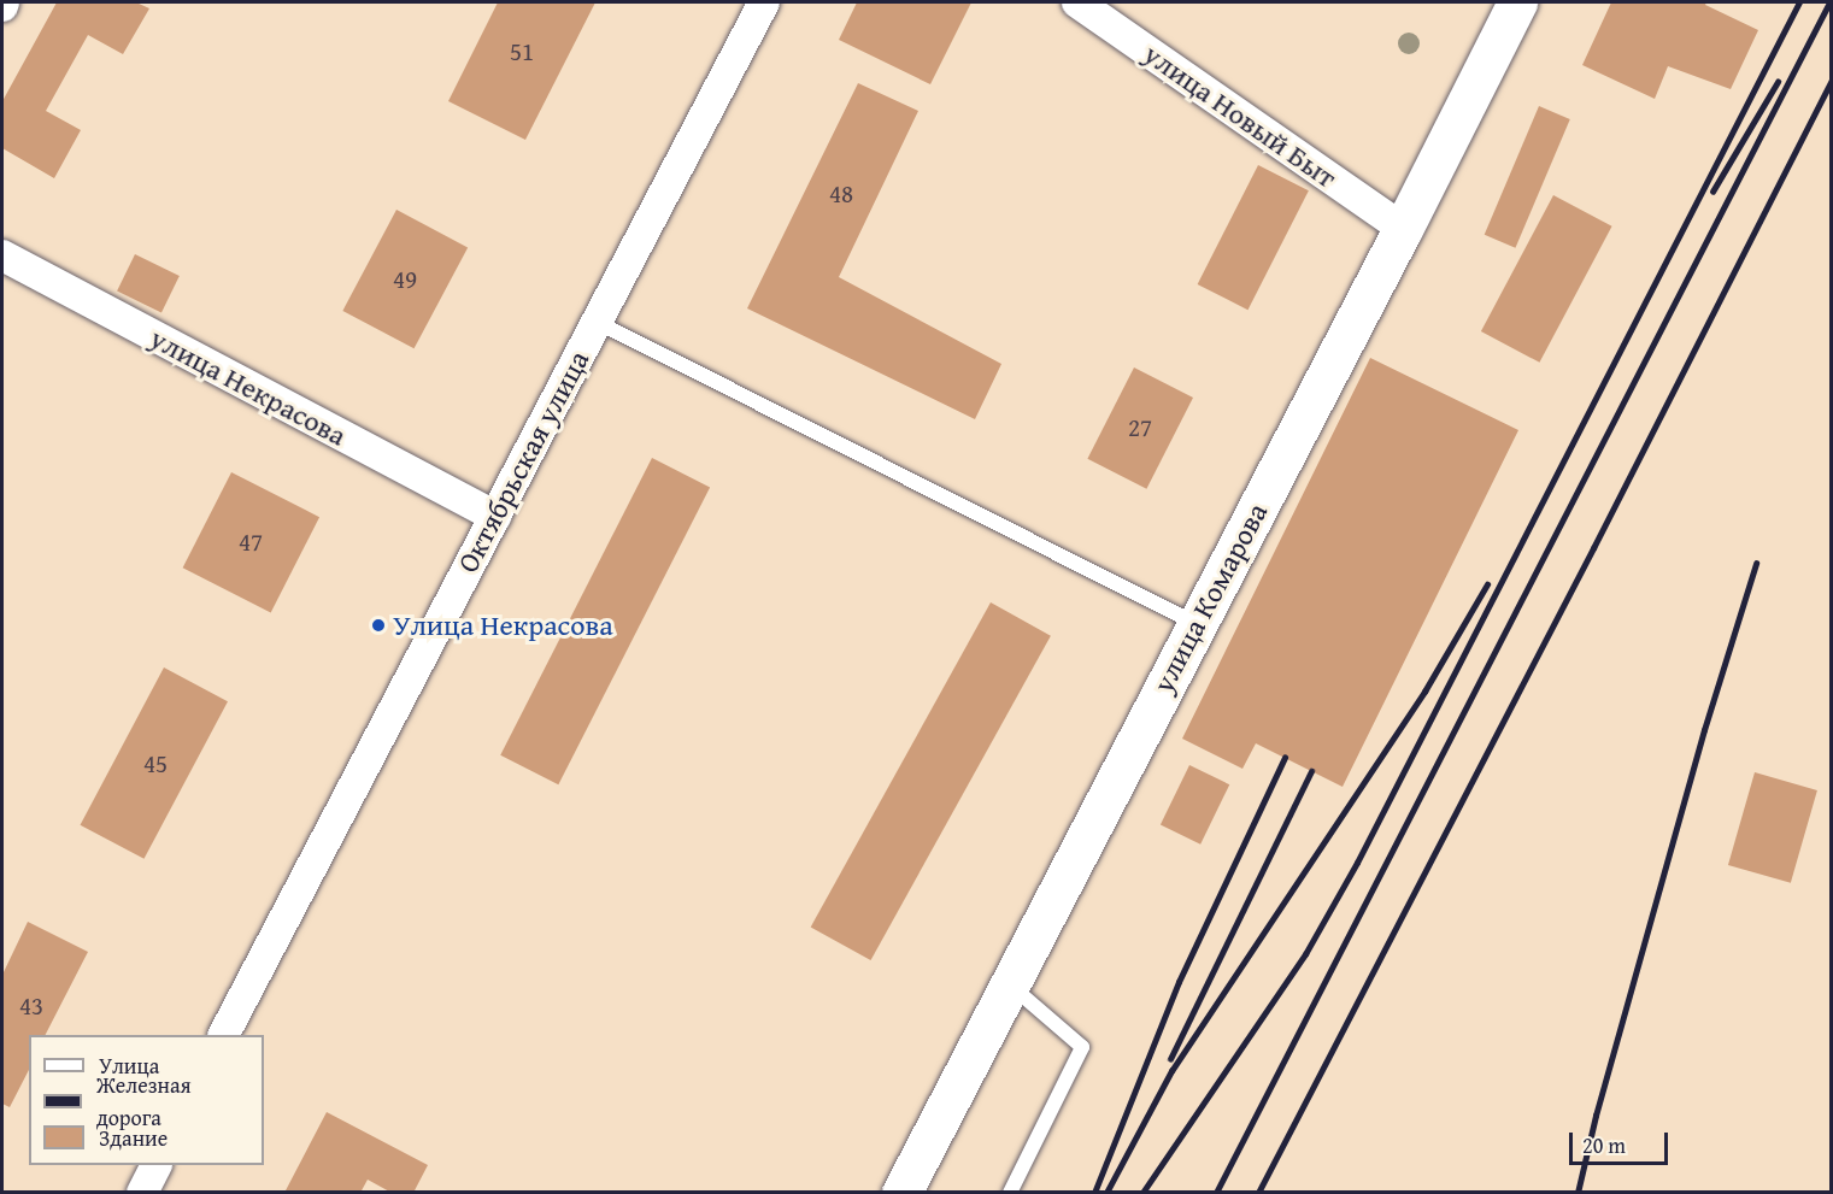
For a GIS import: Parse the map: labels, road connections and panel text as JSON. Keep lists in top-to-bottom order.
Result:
{
  "streets": {
    "main road": ["улица Комарова"],
    "street": ["улица Новый Быт", "улица Некрасова", "Октябрьская улица"]
  },
  "crossings": [
    ["улица Новый Быт", "улица Комарова"],
    ["улица Некрасова", "Октябрьская улица"]
  ],
  "places": ["Улица Некрасова"],
  "house_numbers": [
    "51",
    "48",
    "49",
    "27",
    "47",
    "45",
    "43"
  ],
  "legend": ["Улица", "Железная дорога", "Здание"],
  "scale_bar": "20 m"
}
